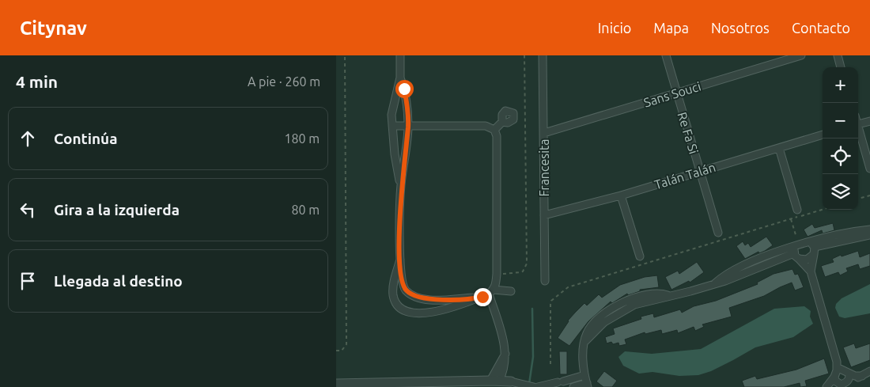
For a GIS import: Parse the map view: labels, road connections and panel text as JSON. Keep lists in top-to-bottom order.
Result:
{
  "streets": {
    "street": [
      "Sans Souci",
      "Re Fa Si",
      "Francesita",
      "Talán Talán"
    ]
  },
  "crossings": [
    ["Sans Souci", "Re Fa Si"],
    ["Sans Souci", "Francesita"],
    ["Re Fa Si", "Talán Talán"],
    ["Francesita", "Talán Talán"]
  ],
  "page": {
    "header": "Citynav",
    "nav": [
      "Inicio",
      "Mapa",
      "Nosotros",
      "Contacto"
    ],
    "heading": ["4 min", "A pie · 260 m"],
    "map_buttons": ["+", "−"],
    "list": [
      ["Continúa", "180 m"],
      ["Gira a la izquierda", "80 m"],
      "Llegada al destino"
    ]
  }
}
